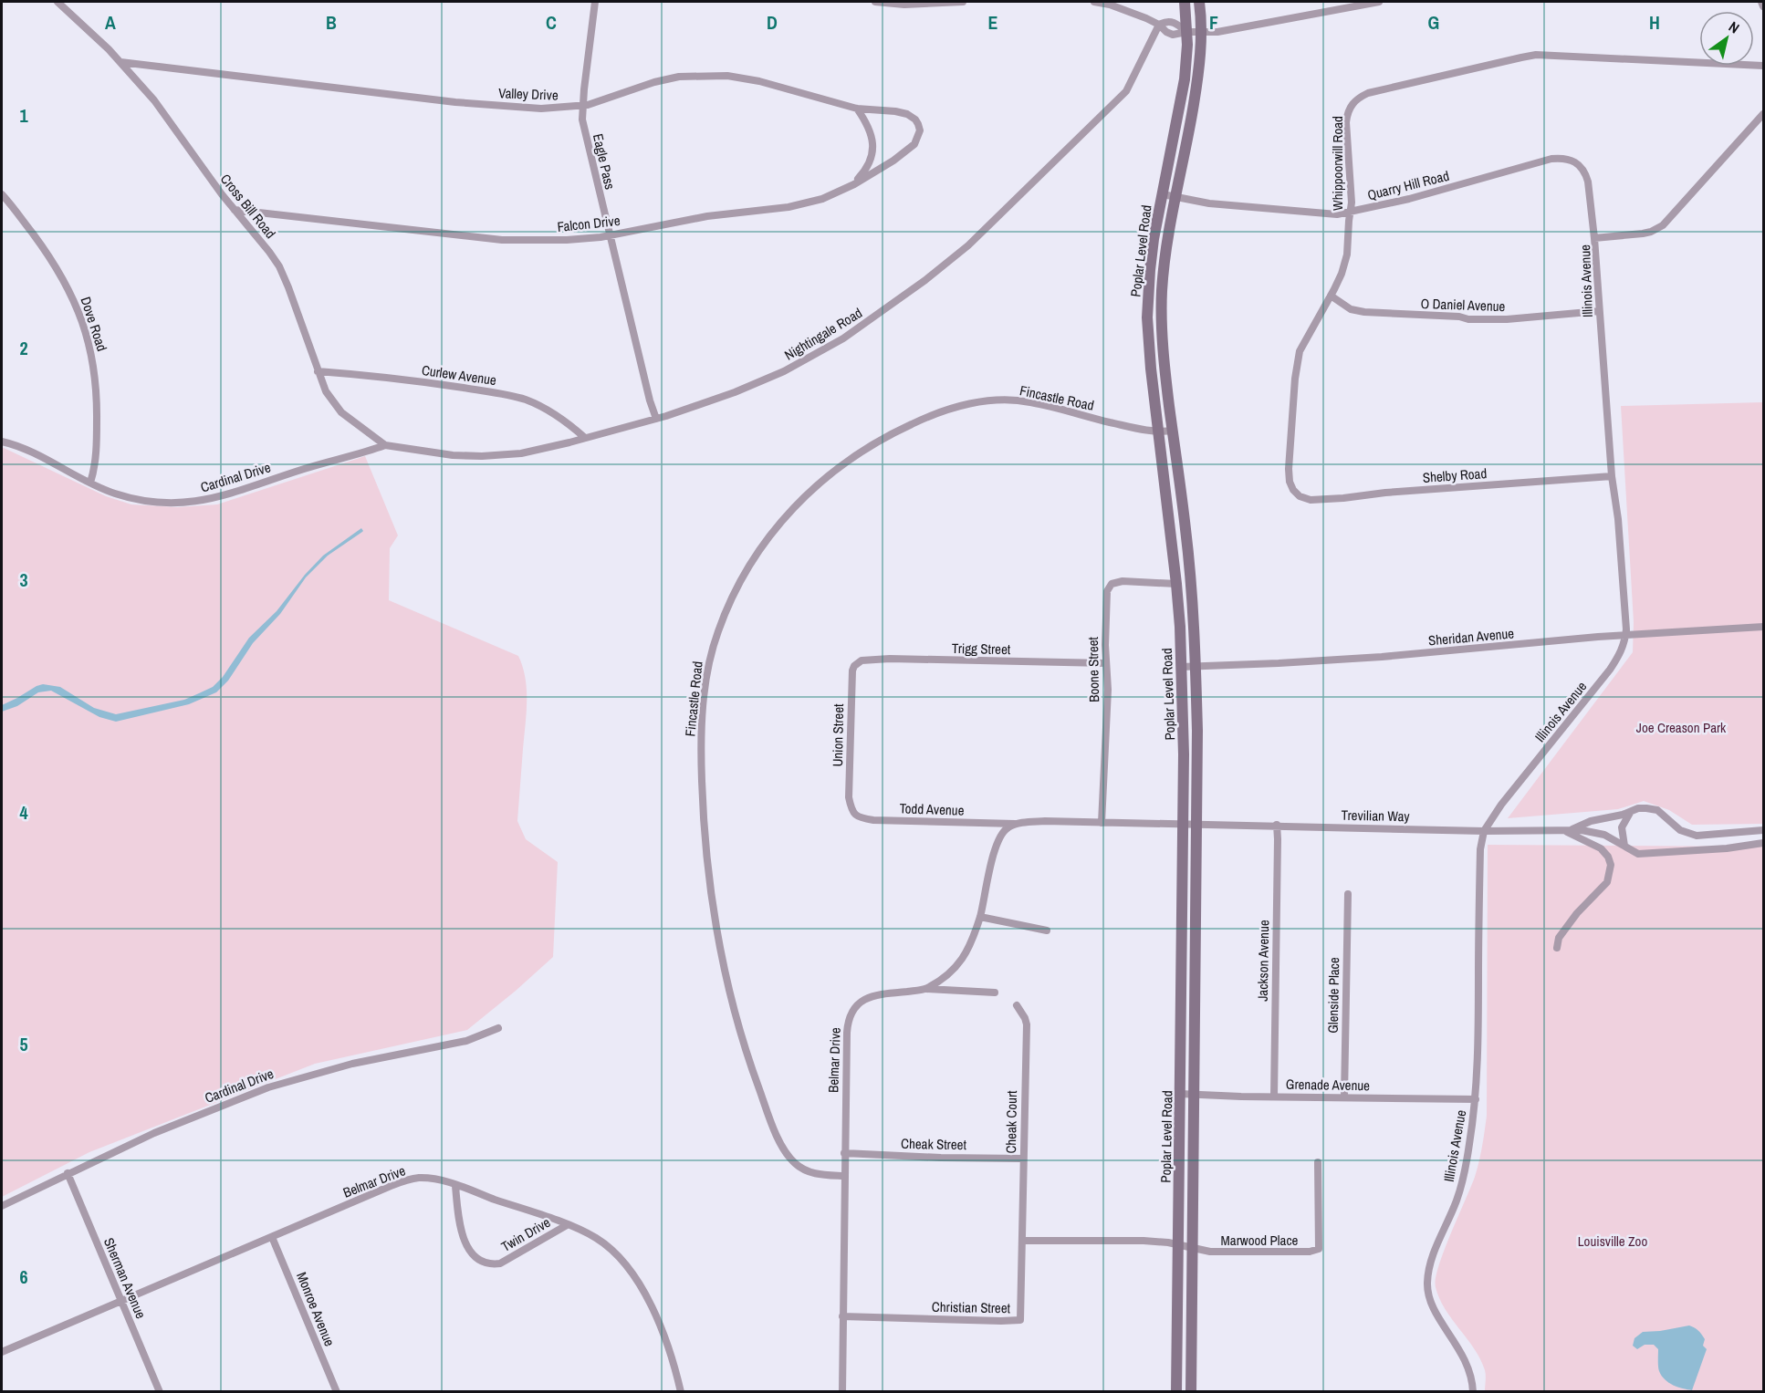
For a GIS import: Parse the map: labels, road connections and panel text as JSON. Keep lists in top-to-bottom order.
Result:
{
  "streets": {
    "main road": ["Poplar Level Road"],
    "street": [
      "Valley Drive",
      "Eagle Pass",
      "Whippoorwill Road",
      "Quarry Hill Road",
      "Cross Bill Road",
      "Falcon Drive",
      "Illinois Avenue",
      "O Daniel Avenue",
      "Dove Road",
      "Nightingale Road",
      "Curlew Avenue",
      "Fincastle Road",
      "Shelby Road",
      "Cardinal Drive",
      "Sheridan Avenue",
      "Trigg Street",
      "Boone Street",
      "Union Street",
      "Todd Avenue",
      "Trevilian Way",
      "Jackson Avenue",
      "Glenside Place",
      "Belmar Drive",
      "Grenade Avenue",
      "Cheak Court",
      "Cheak Street",
      "Twin Drive",
      "Marwood Place",
      "Sherman Avenue",
      "Christian Street",
      "Monroe Avenue"
    ]
  },
  "crossings": [
    ["Valley Drive", "Eagle Pass"],
    ["Valley Drive", "Cross Bill Road"],
    ["Valley Drive", "Falcon Drive"],
    ["Eagle Pass", "Falcon Drive"],
    ["Eagle Pass", "Nightingale Road"],
    ["Whippoorwill Road", "Quarry Hill Road"],
    ["Whippoorwill Road", "O Daniel Avenue"],
    ["Whippoorwill Road", "Shelby Road"],
    ["Quarry Hill Road", "Poplar Level Road"],
    ["Quarry Hill Road", "Illinois Avenue"],
    ["Cross Bill Road", "Falcon Drive"],
    ["Cross Bill Road", "Nightingale Road"],
    ["Cross Bill Road", "Curlew Avenue"],
    ["Cross Bill Road", "Cardinal Drive"],
    ["Poplar Level Road", "Fincastle Road"],
    ["Poplar Level Road", "Sheridan Avenue"],
    ["Poplar Level Road", "Boone Street"],
    ["Poplar Level Road", "Trevilian Way"],
    ["Poplar Level Road", "Grenade Avenue"],
    ["Poplar Level Road", "Marwood Place"],
    ["Illinois Avenue", "O Daniel Avenue"],
    ["Illinois Avenue", "Shelby Road"],
    ["Illinois Avenue", "Sheridan Avenue"],
    ["Illinois Avenue", "Trevilian Way"],
    ["Illinois Avenue", "Grenade Avenue"],
    ["Dove Road", "Cardinal Drive"],
    ["Nightingale Road", "Curlew Avenue"],
    ["Nightingale Road", "Cardinal Drive"],
    ["Fincastle Road", "Belmar Drive"],
    ["Cardinal Drive", "Sherman Avenue"],
    ["Trigg Street", "Boone Street"],
    ["Trigg Street", "Union Street"],
    ["Union Street", "Todd Avenue"],
    ["Trevilian Way", "Jackson Avenue"],
    ["Jackson Avenue", "Grenade Avenue"],
    ["Glenside Place", "Grenade Avenue"],
    ["Belmar Drive", "Cheak Street"],
    ["Belmar Drive", "Twin Drive"],
    ["Belmar Drive", "Sherman Avenue"],
    ["Belmar Drive", "Christian Street"],
    ["Belmar Drive", "Monroe Avenue"],
    ["Cheak Court", "Cheak Street"],
    ["Cheak Court", "Christian Street"]
  ],
  "parks": ["Joe Creason Park", "Louisville Zoo"],
  "north": "top right",
  "grid": {
    "columns": [
      "A",
      "B",
      "C",
      "D",
      "E",
      "F",
      "G",
      "H"
    ],
    "rows": [
      "1",
      "2",
      "3",
      "4",
      "5",
      "6"
    ]
  }
}
